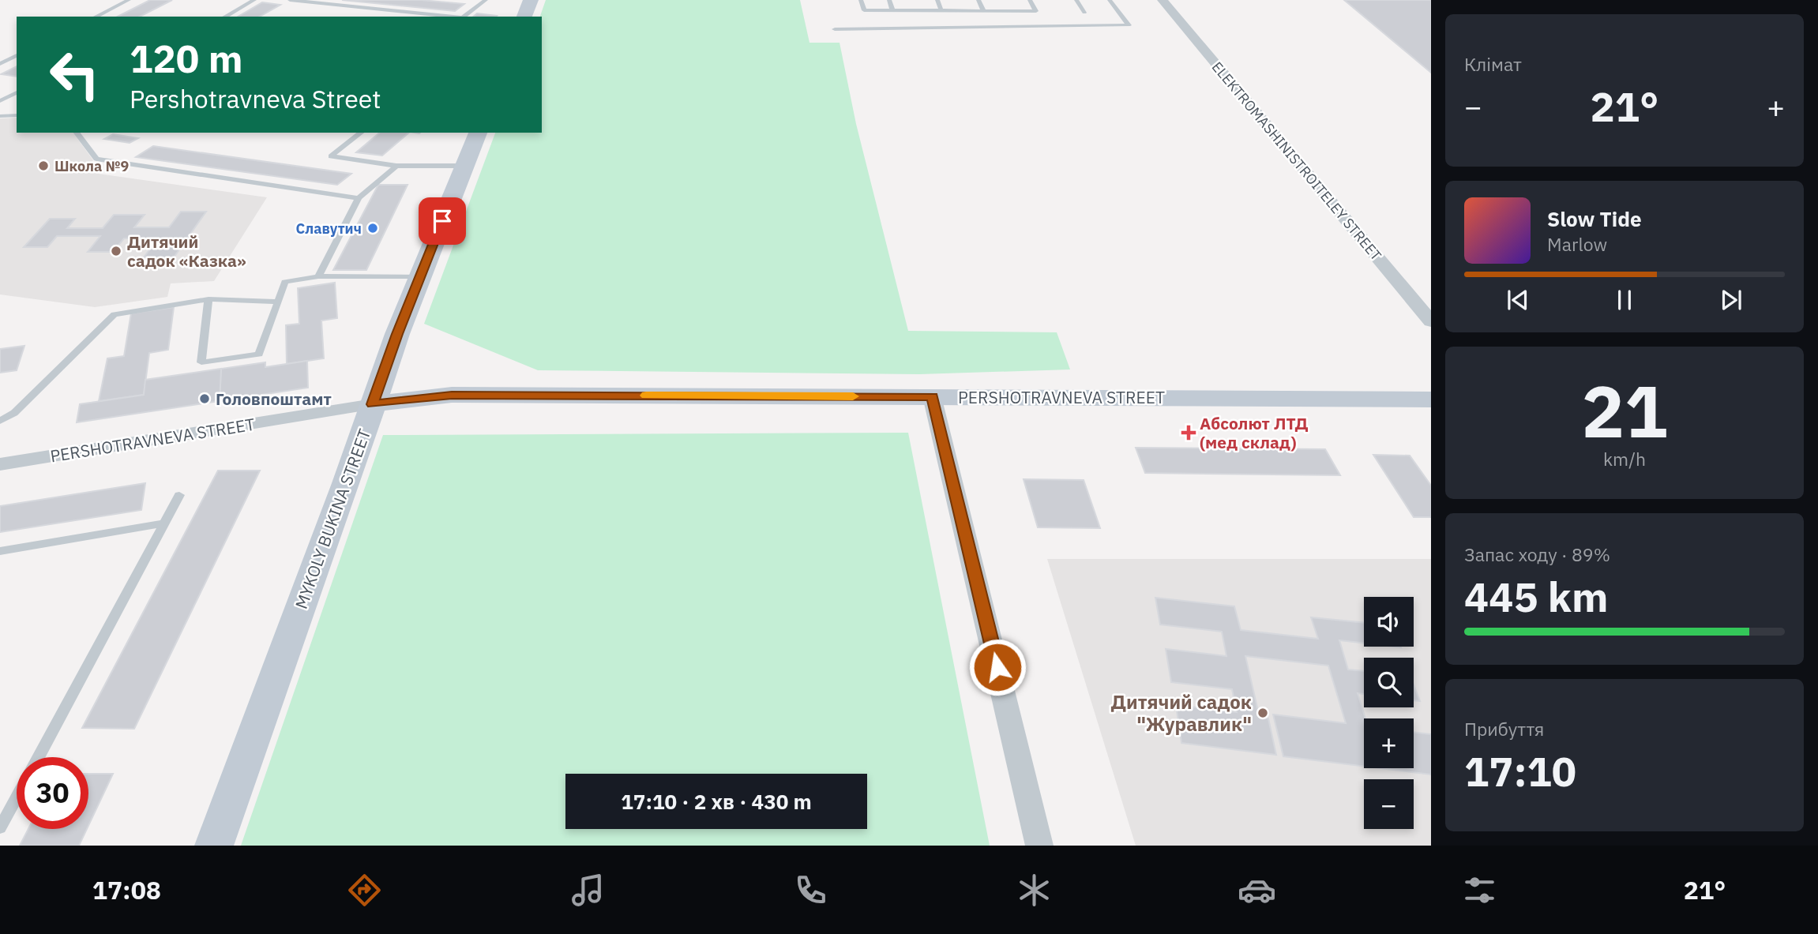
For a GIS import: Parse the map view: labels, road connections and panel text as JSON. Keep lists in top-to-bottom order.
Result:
{
  "streets": {
    "street": ["ELEKTROMASHINISTROITELEY STREET", "PERSHOTRAVNEVA STREET", "MYKOLY BUKINA STREET"]
  },
  "crossings": [
    ["PERSHOTRAVNEVA STREET", "MYKOLY BUKINA STREET"]
  ],
  "places": {
    "other": [
      "Школа №9",
      "Славутич",
      "Дитячий садок «Казка»",
      "Головпоштамт",
      "Дитячий садок \"Журавлик\""
    ],
    "health": ["Абсолют ЛТД (мед склад)"]
  },
  "page": {
    "tile": [
      "Клімат",
      ["21", "km/h"],
      ["Запас ходу · 89%", "445 km"],
      ["Прибуття", "17:10"]
    ],
    "turn": ["120 m", "Pershotravneva Street"],
    "heat": ["−", "21°", "+"],
    "song": ["Slow Tide", "Marlow"],
    "map_buttons": ["+", "−"],
    "limit": "30",
    "trip": "17:10 · 2 хв · 430 m",
    "tabs": ["17:08", "21°"]
  }
}
